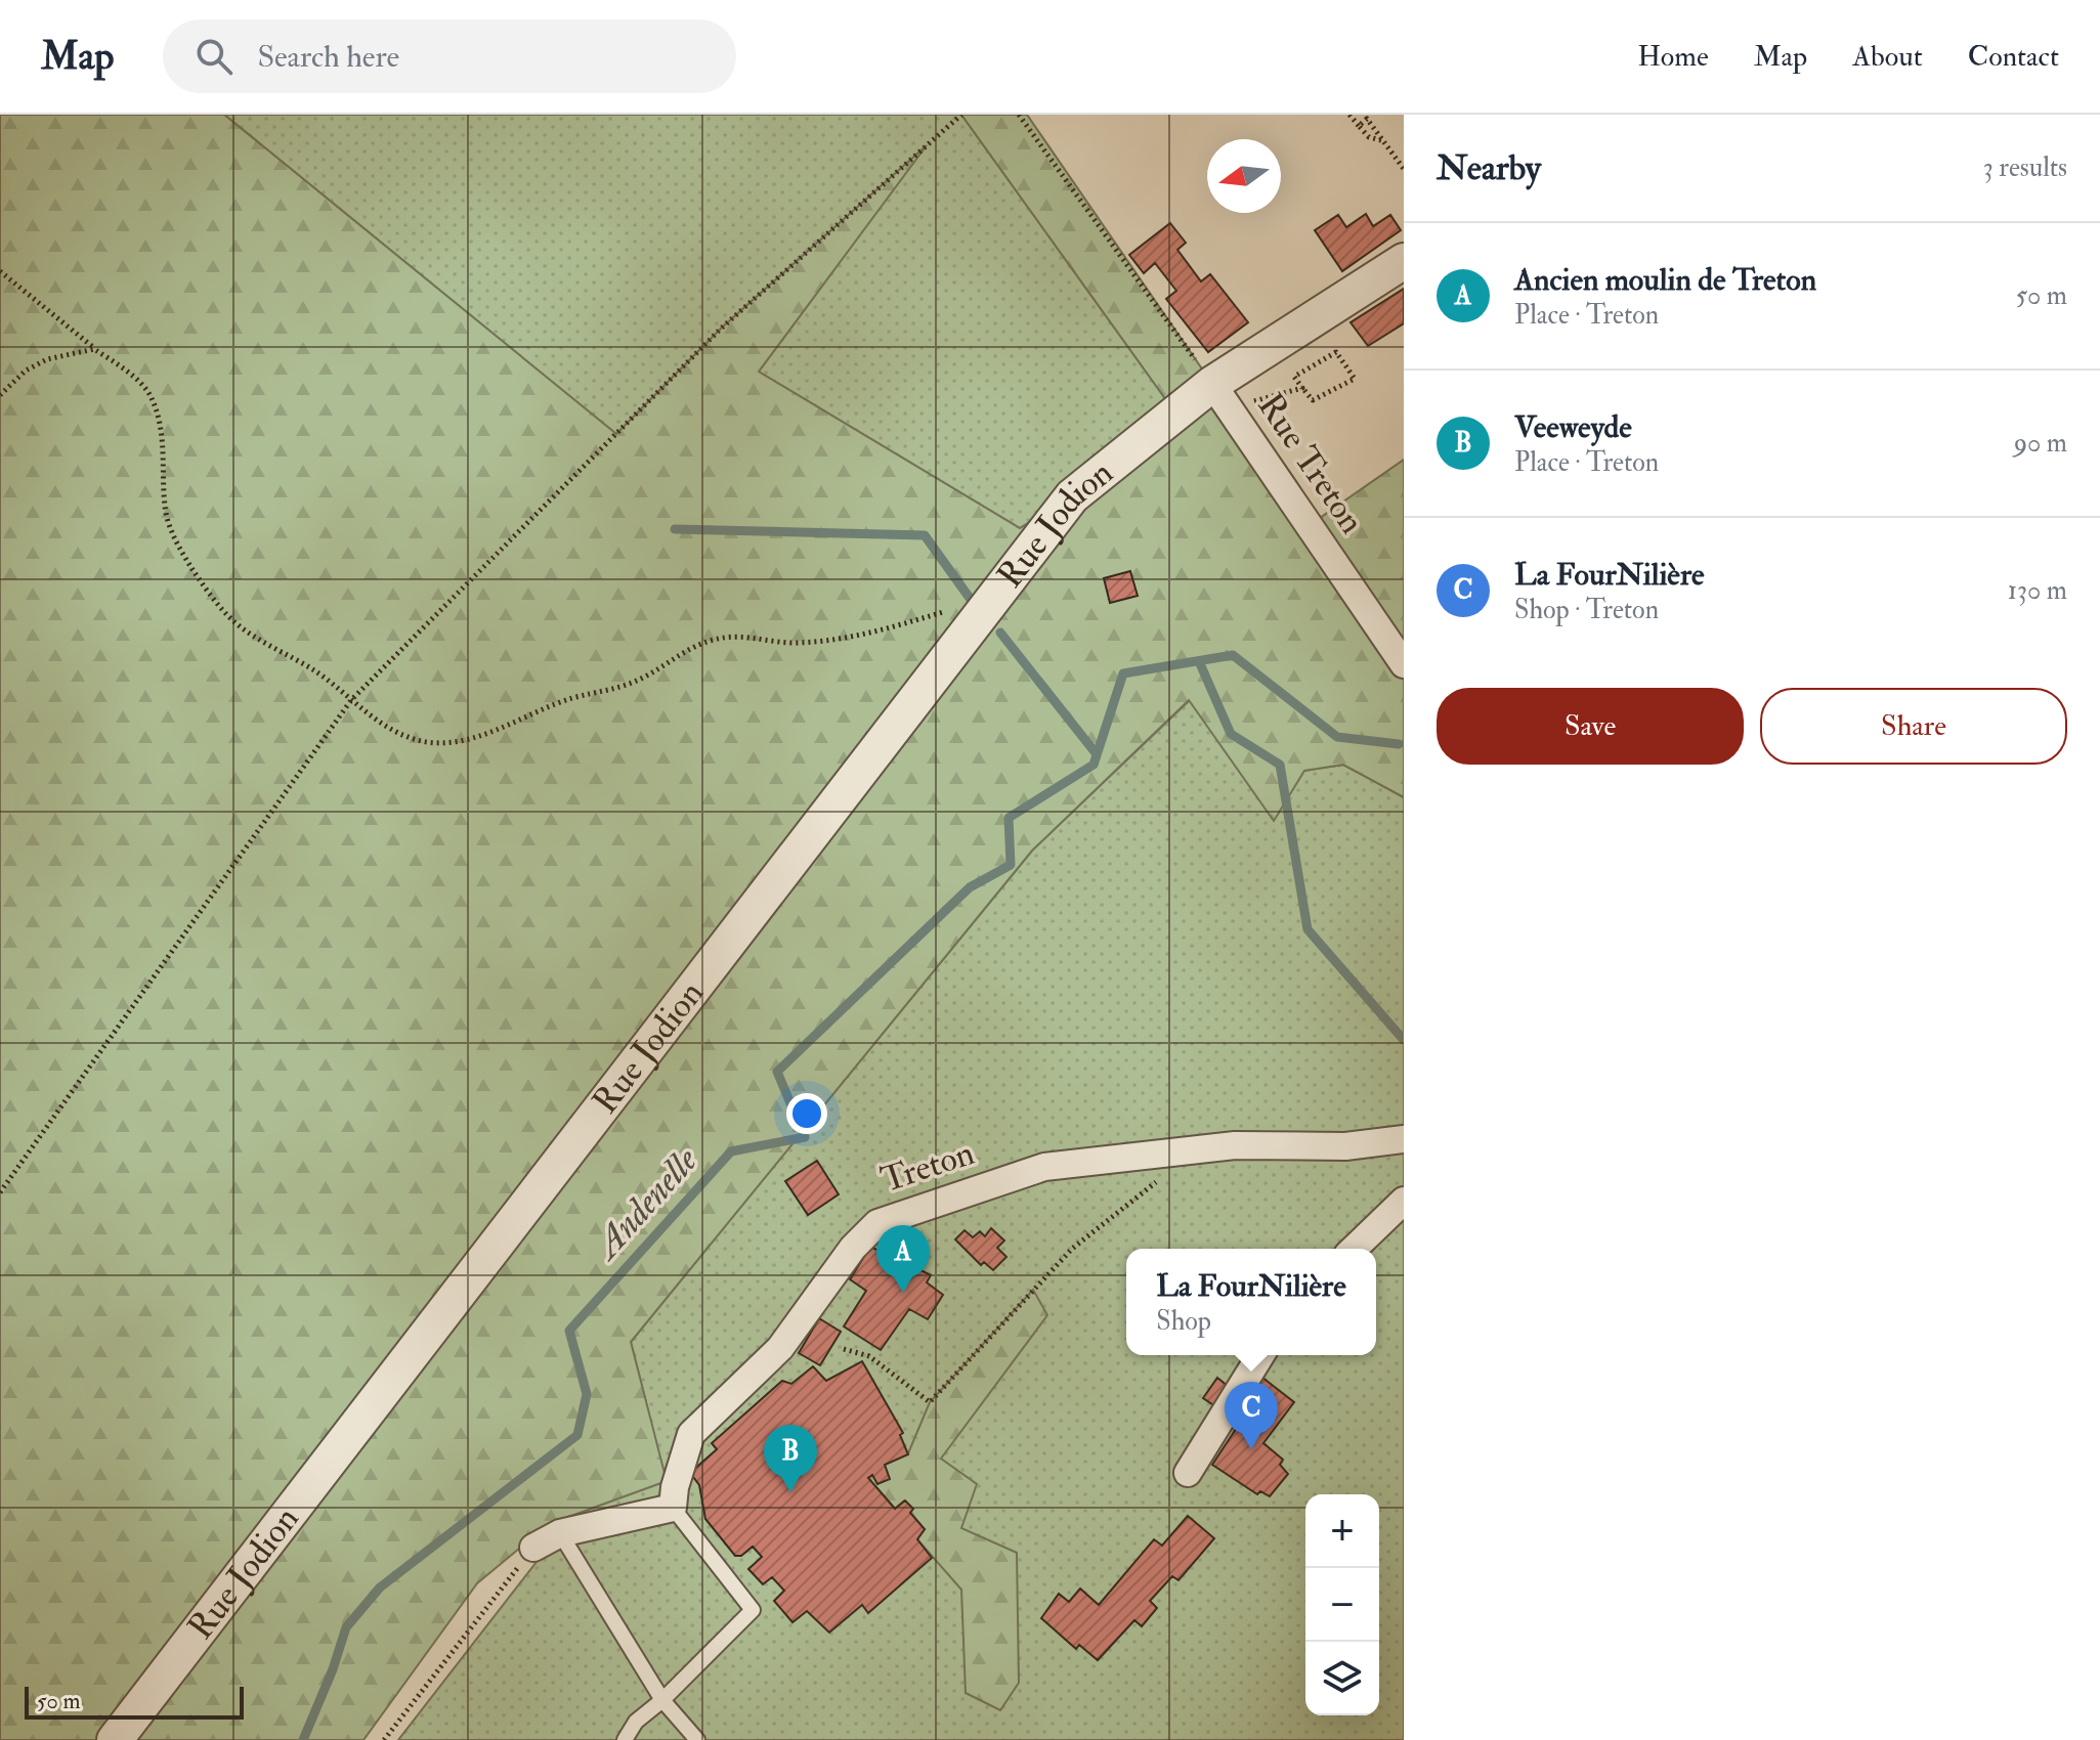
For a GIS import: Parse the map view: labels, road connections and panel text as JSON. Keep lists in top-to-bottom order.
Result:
{
  "streets": {
    "street": ["Rue Treton", "Rue Jodion", "Treton"]
  },
  "crossings": [
    ["Rue Treton", "Rue Jodion"]
  ],
  "water": ["Andenelle"],
  "scale_bar": "50 m",
  "north": "left",
  "page": {
    "header": "Map",
    "search": "Search here",
    "nav": [
      "Home",
      "Map",
      "About",
      "Contact"
    ],
    "heading": ["Nearby", "3 results"],
    "list": [
      {
        "mark": "A",
        "name": "Ancien moulin de Treton",
        "note": "Place · Treton",
        "value": "50 m"
      },
      {
        "mark": "B",
        "name": "Veeweyde",
        "note": "Place · Treton",
        "value": "90 m"
      },
      {
        "mark": "C",
        "name": "La FourNilière",
        "note": "Shop · Treton",
        "value": "130 m"
      }
    ],
    "buttons": ["Save", "Share"],
    "pins": ["A", "C", "B"],
    "popup": ["La FourNilière", "Shop"],
    "map_buttons": ["+", "−"],
    "scale": "50 m"
  }
}
